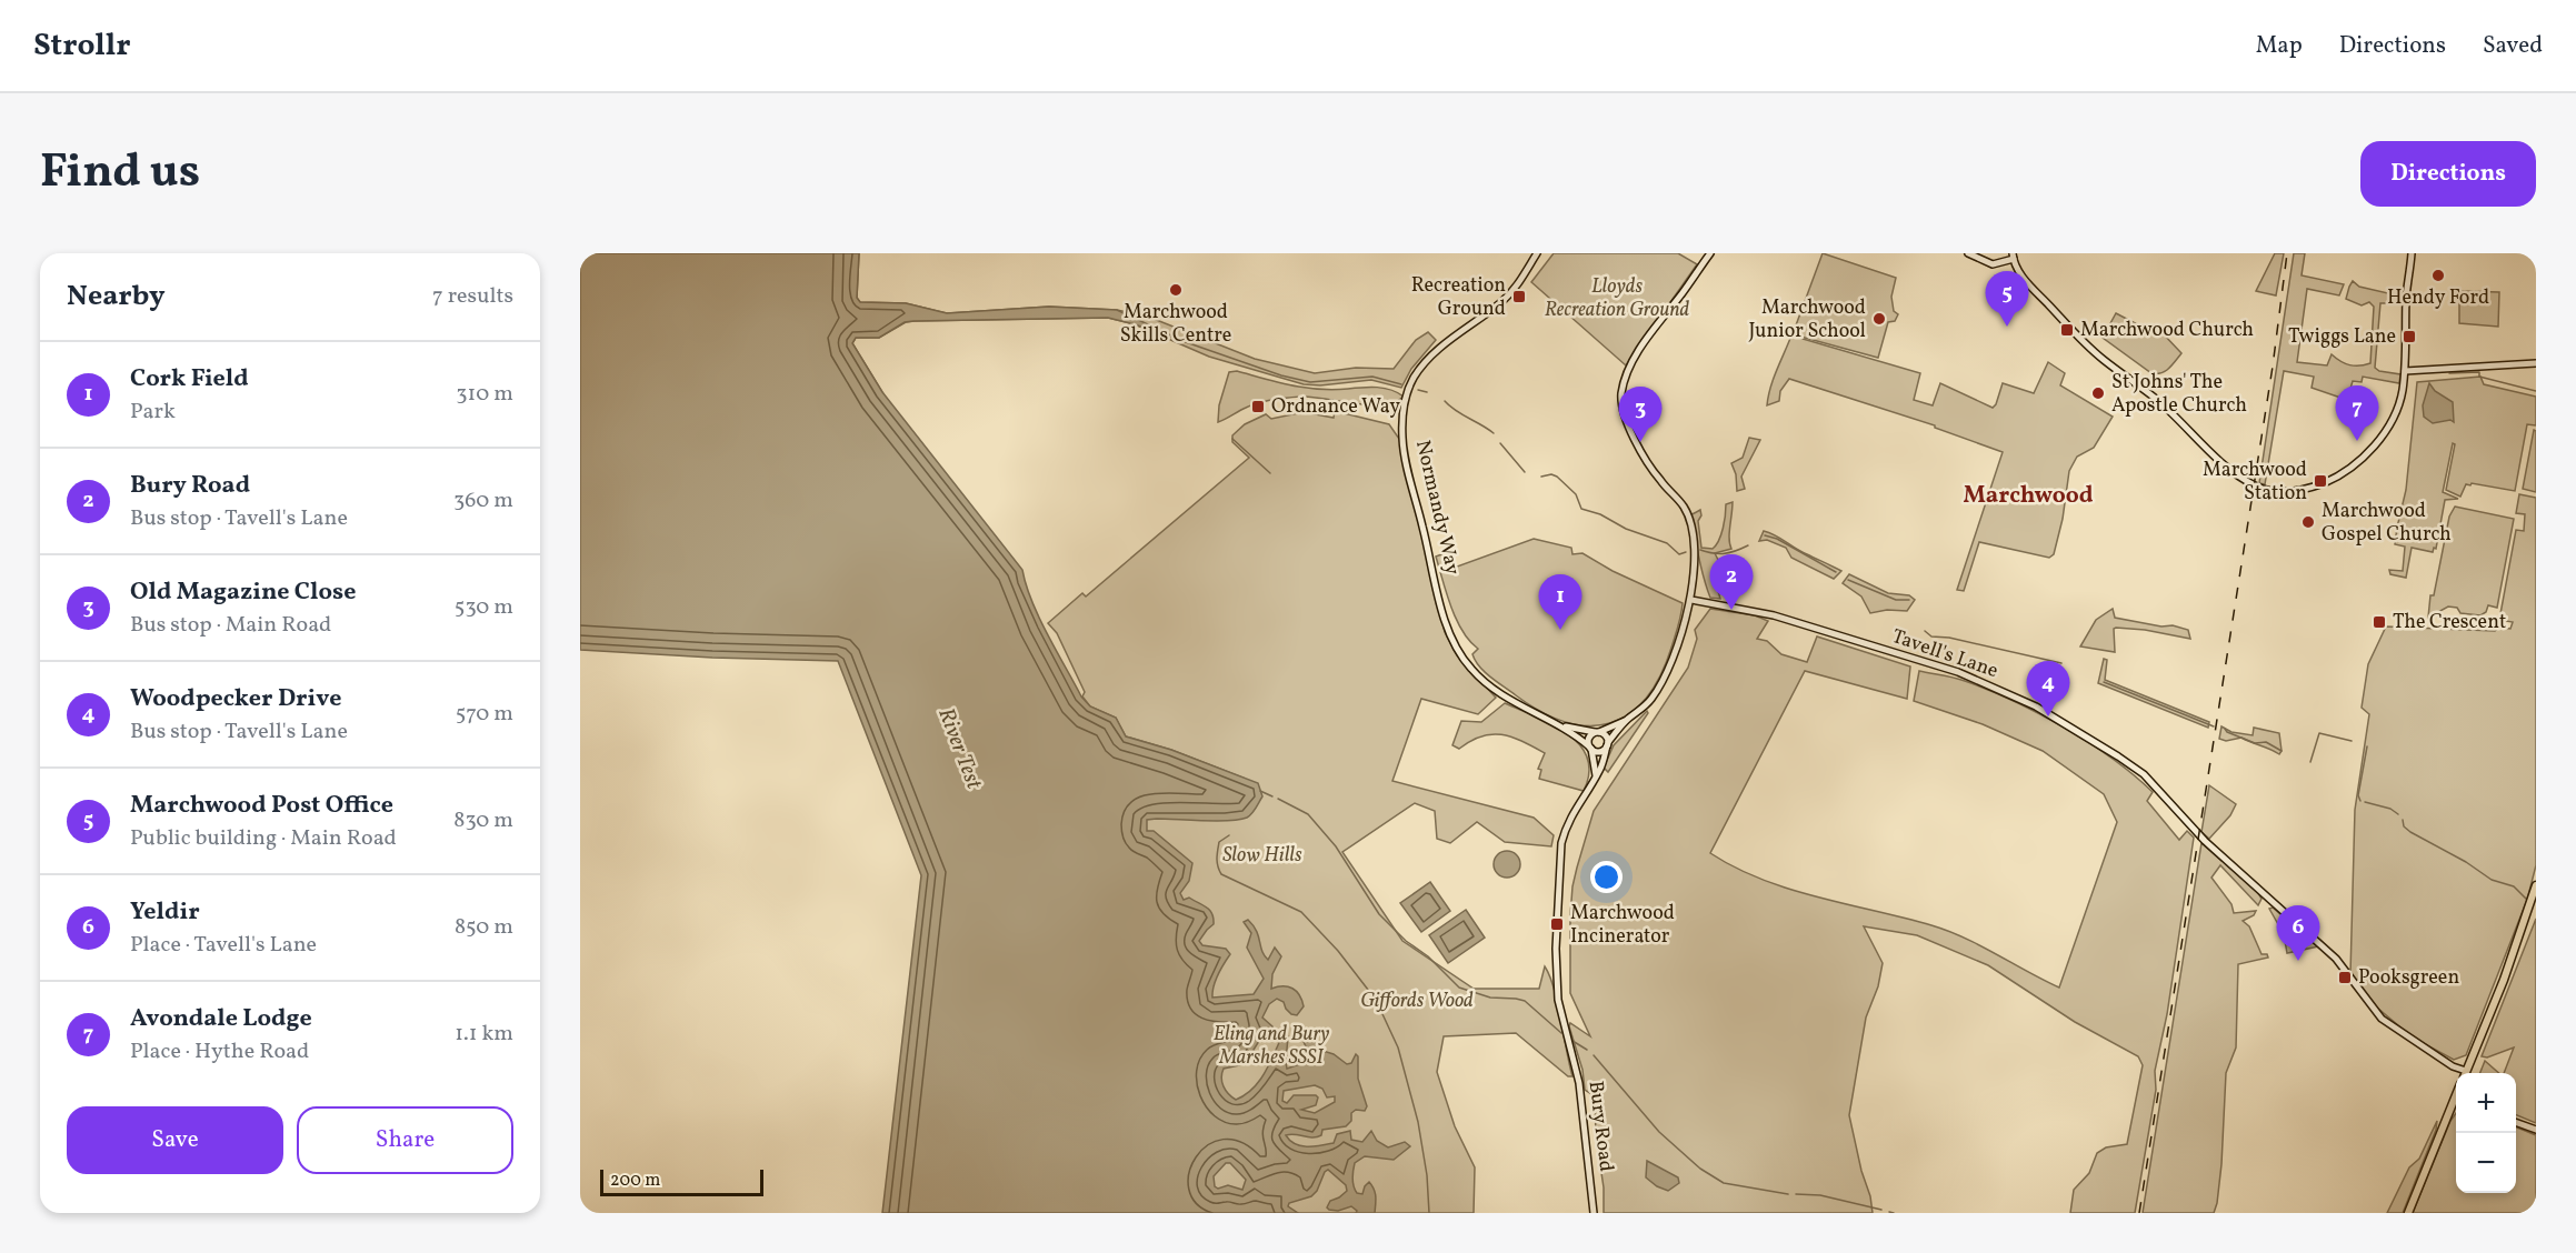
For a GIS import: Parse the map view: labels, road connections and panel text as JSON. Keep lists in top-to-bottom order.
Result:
{
  "streets": {
    "street": ["Normandy Way", "Tavell's Lane", "Bury Road"]
  },
  "crossings": [
    ["Normandy Way", "Bury Road"]
  ],
  "districts": ["Marchwood"],
  "water": ["River Test"],
  "parks": [
    "Lloyds Recreation Ground",
    "Slow Hills",
    "Giffords Wood",
    "Eling and Bury Marshes SSSI"
  ],
  "places": {
    "other": [
      "Hendy Ford",
      "Marchwood Skills Centre",
      "Marchwood Junior School",
      "St Johns' The Apostle Church",
      "Marchwood Gospel Church"
    ],
    "transit": [
      "Recreation Ground",
      "Marchwood Church",
      "Twiggs Lane",
      "Ordnance Way",
      "Marchwood Station",
      "The Crescent",
      "Marchwood Incinerator",
      "Pooksgreen"
    ]
  },
  "scale_bar": "200 m",
  "page": {
    "header": "Strollr",
    "nav": ["Map", "Directions", "Saved"],
    "title": "Find us",
    "buttons": [
      "Directions",
      ["Save", "Share"]
    ],
    "heading": ["Nearby", "7 results"],
    "pins": [
      "5",
      "7",
      "3",
      "2",
      "1",
      "4",
      "6"
    ],
    "list": [
      {
        "mark": "1",
        "name": "Cork Field",
        "note": "Park",
        "value": "310 m"
      },
      {
        "mark": "2",
        "name": "Bury Road",
        "note": "Bus stop · Tavell's Lane",
        "value": "360 m"
      },
      {
        "mark": "3",
        "name": "Old Magazine Close",
        "note": "Bus stop · Main Road",
        "value": "530 m"
      },
      {
        "mark": "4",
        "name": "Woodpecker Drive",
        "note": "Bus stop · Tavell's Lane",
        "value": "570 m"
      },
      {
        "mark": "5",
        "name": "Marchwood Post Office",
        "note": "Public building · Main Road",
        "value": "830 m"
      },
      {
        "mark": "6",
        "name": "Yeldir",
        "note": "Place · Tavell's Lane",
        "value": "850 m"
      },
      {
        "mark": "7",
        "name": "Avondale Lodge",
        "note": "Place · Hythe Road",
        "value": "1.1 km"
      }
    ],
    "map_buttons": ["+", "−"],
    "scale": "200 m"
  }
}
